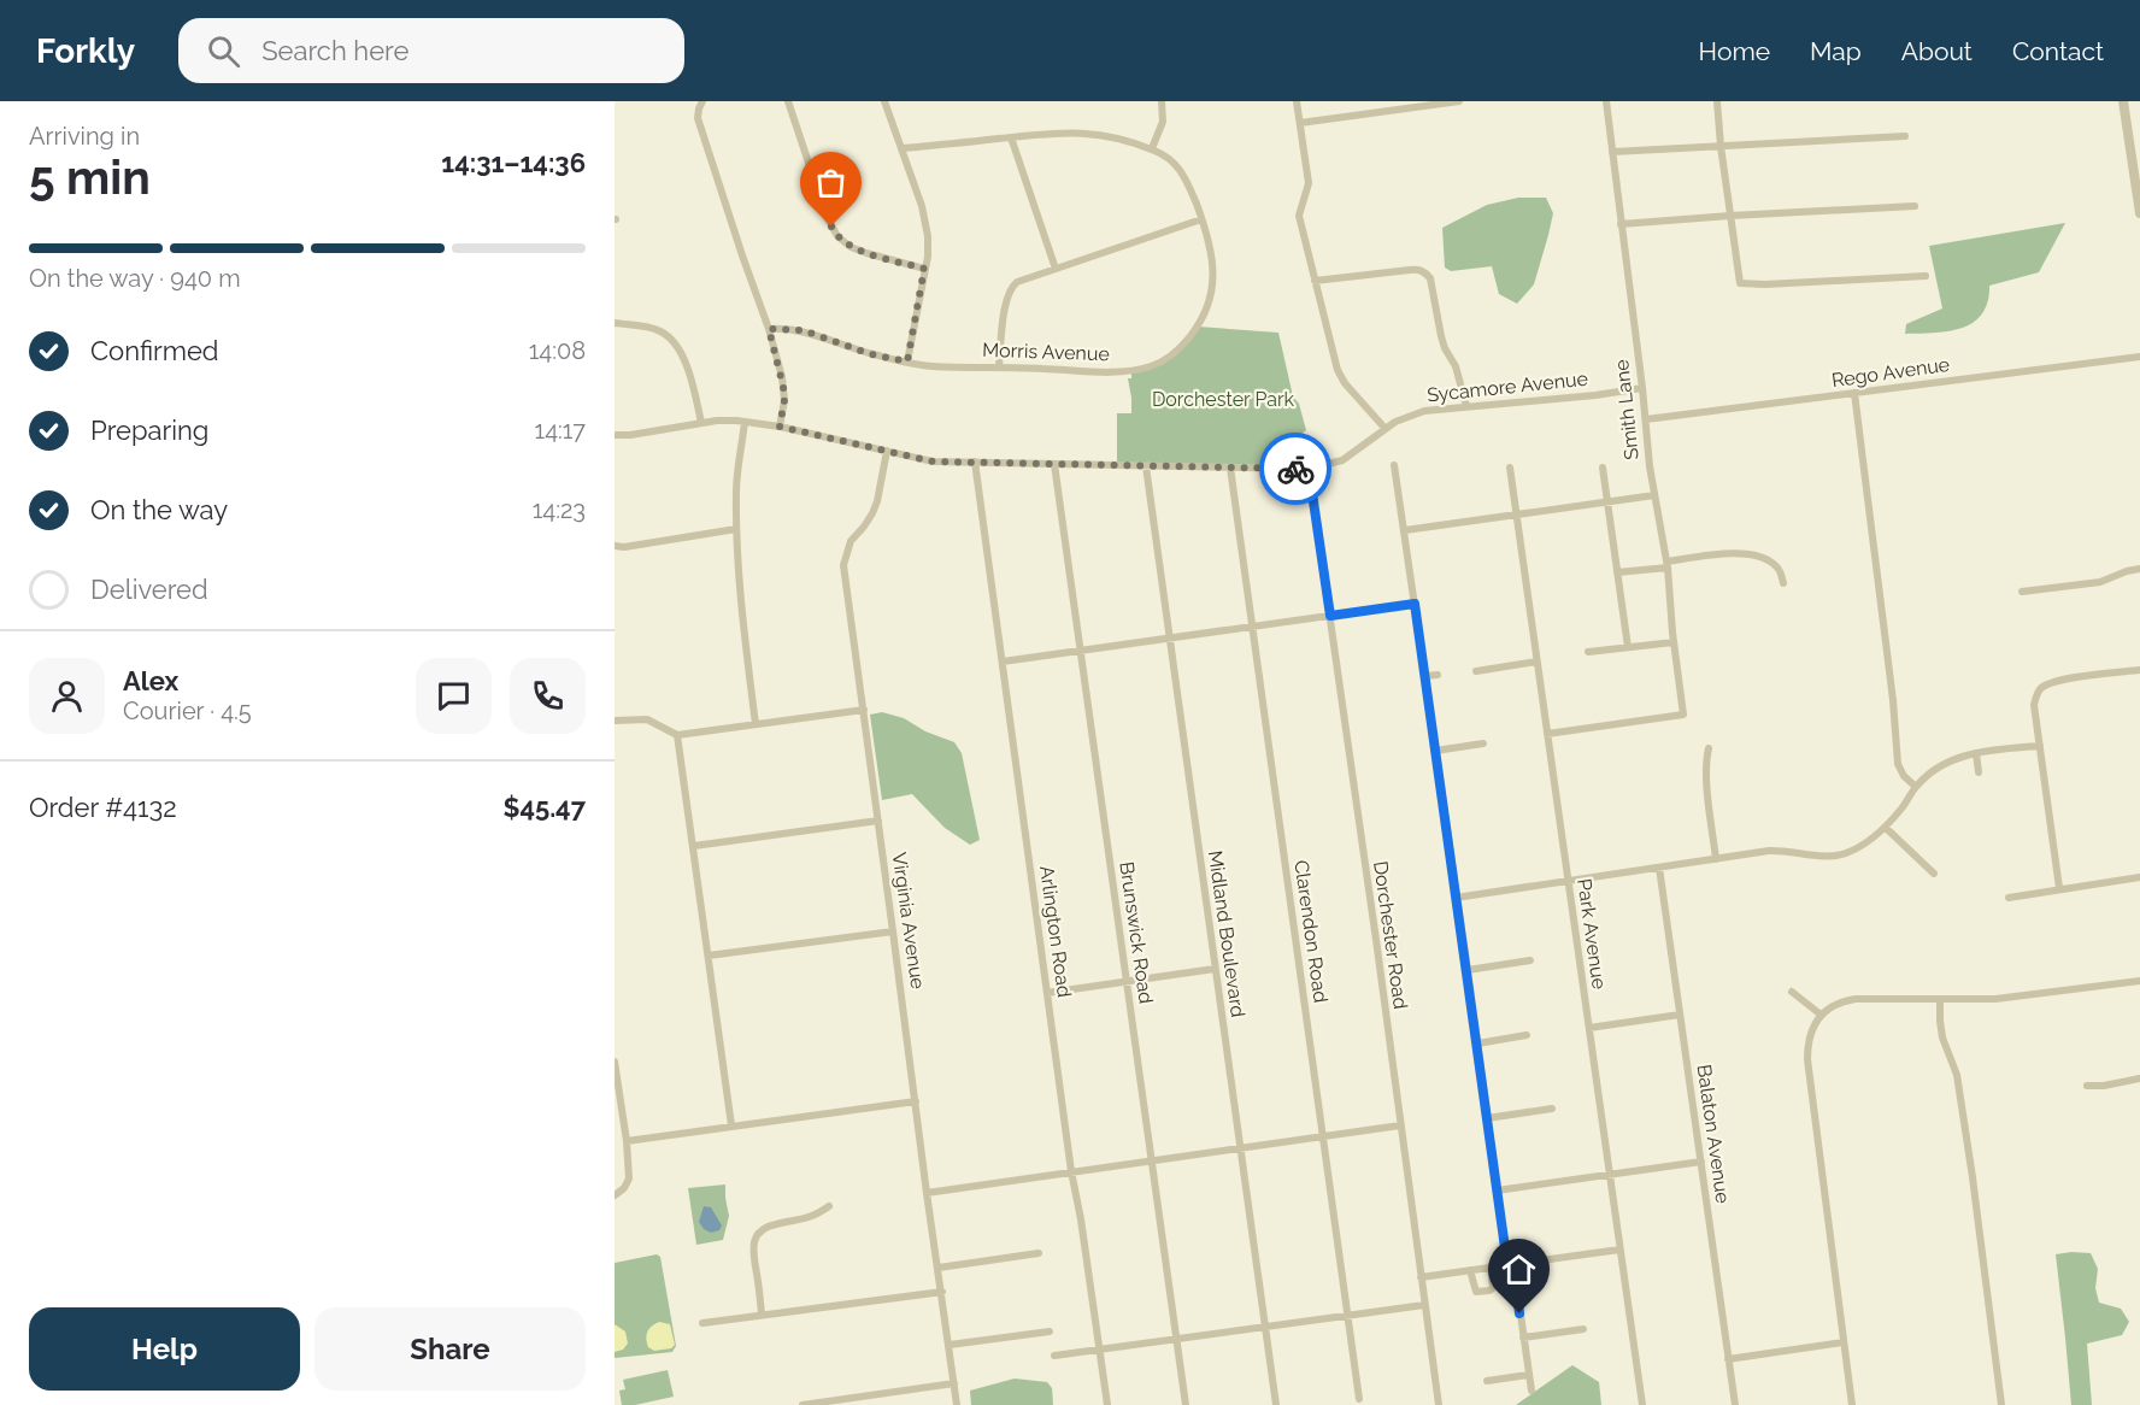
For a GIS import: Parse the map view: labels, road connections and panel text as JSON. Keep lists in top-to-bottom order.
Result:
{
  "streets": {
    "street": [
      "Morris Avenue",
      "Rego Avenue",
      "Sycamore Avenue",
      "Smith Lane",
      "Virginia Avenue",
      "Arlington Road",
      "Clarendon Road",
      "Brunswick Road",
      "Midland Boulevard",
      "Park Avenue",
      "Dorchester Road",
      "Balaton Avenue"
    ]
  },
  "crossings": [
    ["Rego Avenue", "Smith Lane"],
    ["Sycamore Avenue", "Smith Lane"],
    ["Sycamore Avenue", "Virginia Avenue"],
    ["Sycamore Avenue", "Arlington Road"],
    ["Sycamore Avenue", "Clarendon Road"],
    ["Sycamore Avenue", "Brunswick Road"],
    ["Sycamore Avenue", "Midland Boulevard"],
    ["Sycamore Avenue", "Dorchester Road"],
    ["Smith Lane", "Park Avenue"]
  ],
  "parks": ["Dorchester Park"],
  "page": {
    "header": "Forkly",
    "search": "Search here",
    "nav": [
      "Home",
      "Map",
      "About",
      "Contact"
    ],
    "heading": ["5 min", "Arriving in", "14:31–14:36"],
    "panel": [
      "Alex",
      "Courier · 4.5",
      "Order #4132",
      "$45.47"
    ],
    "bar": "On the way · 940 m",
    "list": [
      ["Confirmed", "14:08"],
      ["Preparing", "14:17"],
      ["On the way", "14:23"],
      "Delivered"
    ],
    "buttons": ["Help", "Share"]
  }
}
